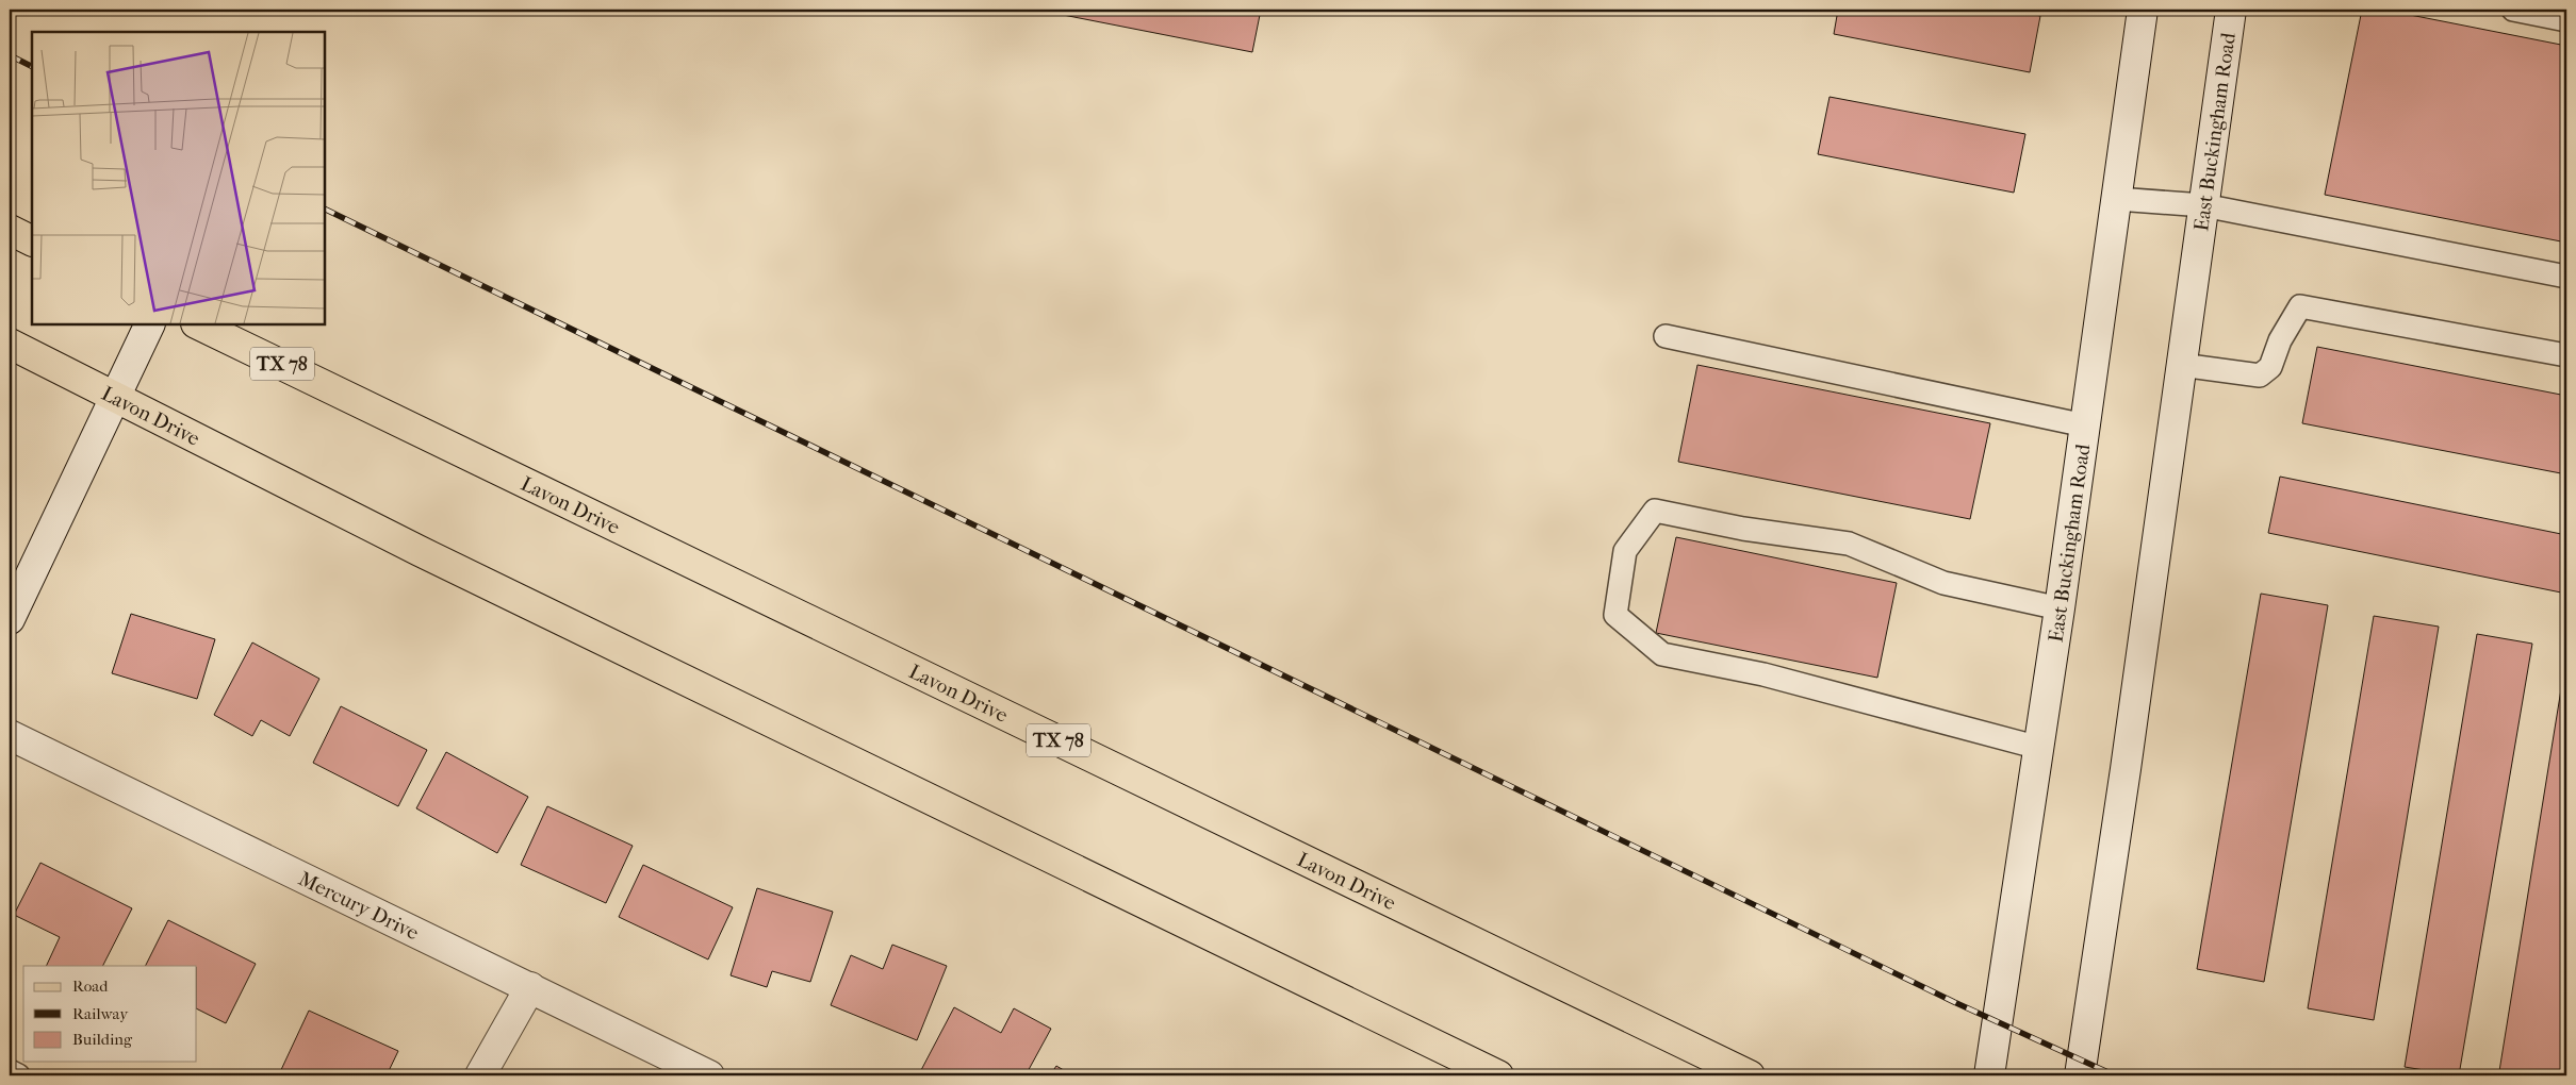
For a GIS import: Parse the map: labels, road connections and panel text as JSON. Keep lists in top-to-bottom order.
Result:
{
  "streets": {
    "main road": [
      "East Buckingham Road",
      "TX 78",
      "Lavon Drive",
      "Mercury Drive"
    ]
  },
  "legend": ["Road", "Railway", "Building"]
}
